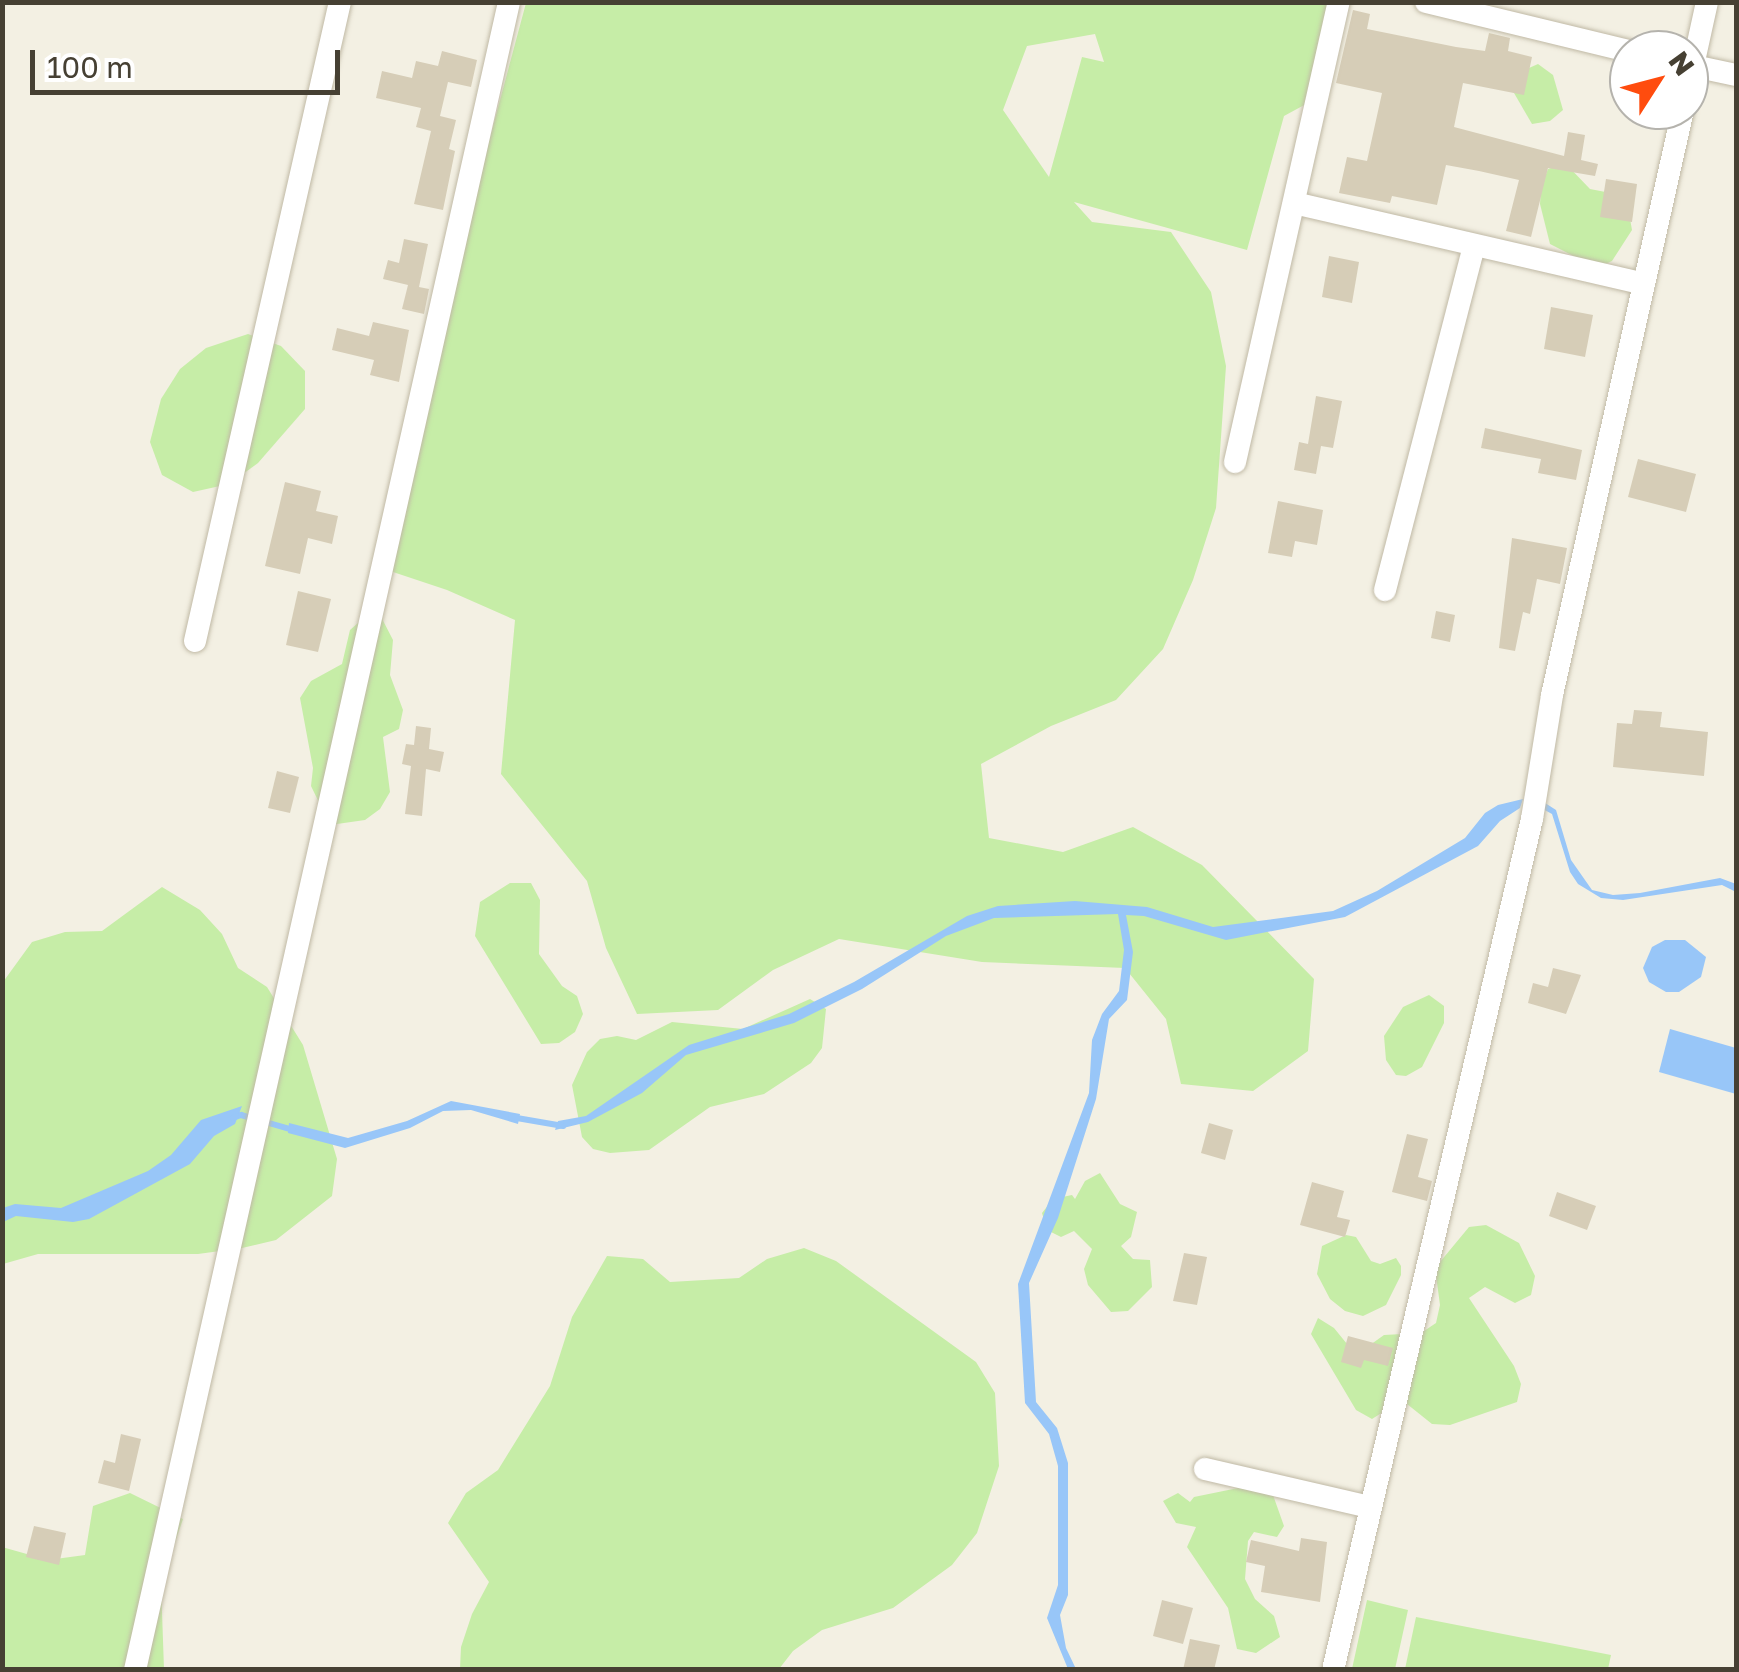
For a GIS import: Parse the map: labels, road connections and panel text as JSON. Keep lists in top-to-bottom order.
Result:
{
  "scale_bar": "100 m",
  "north": "top right"
}
